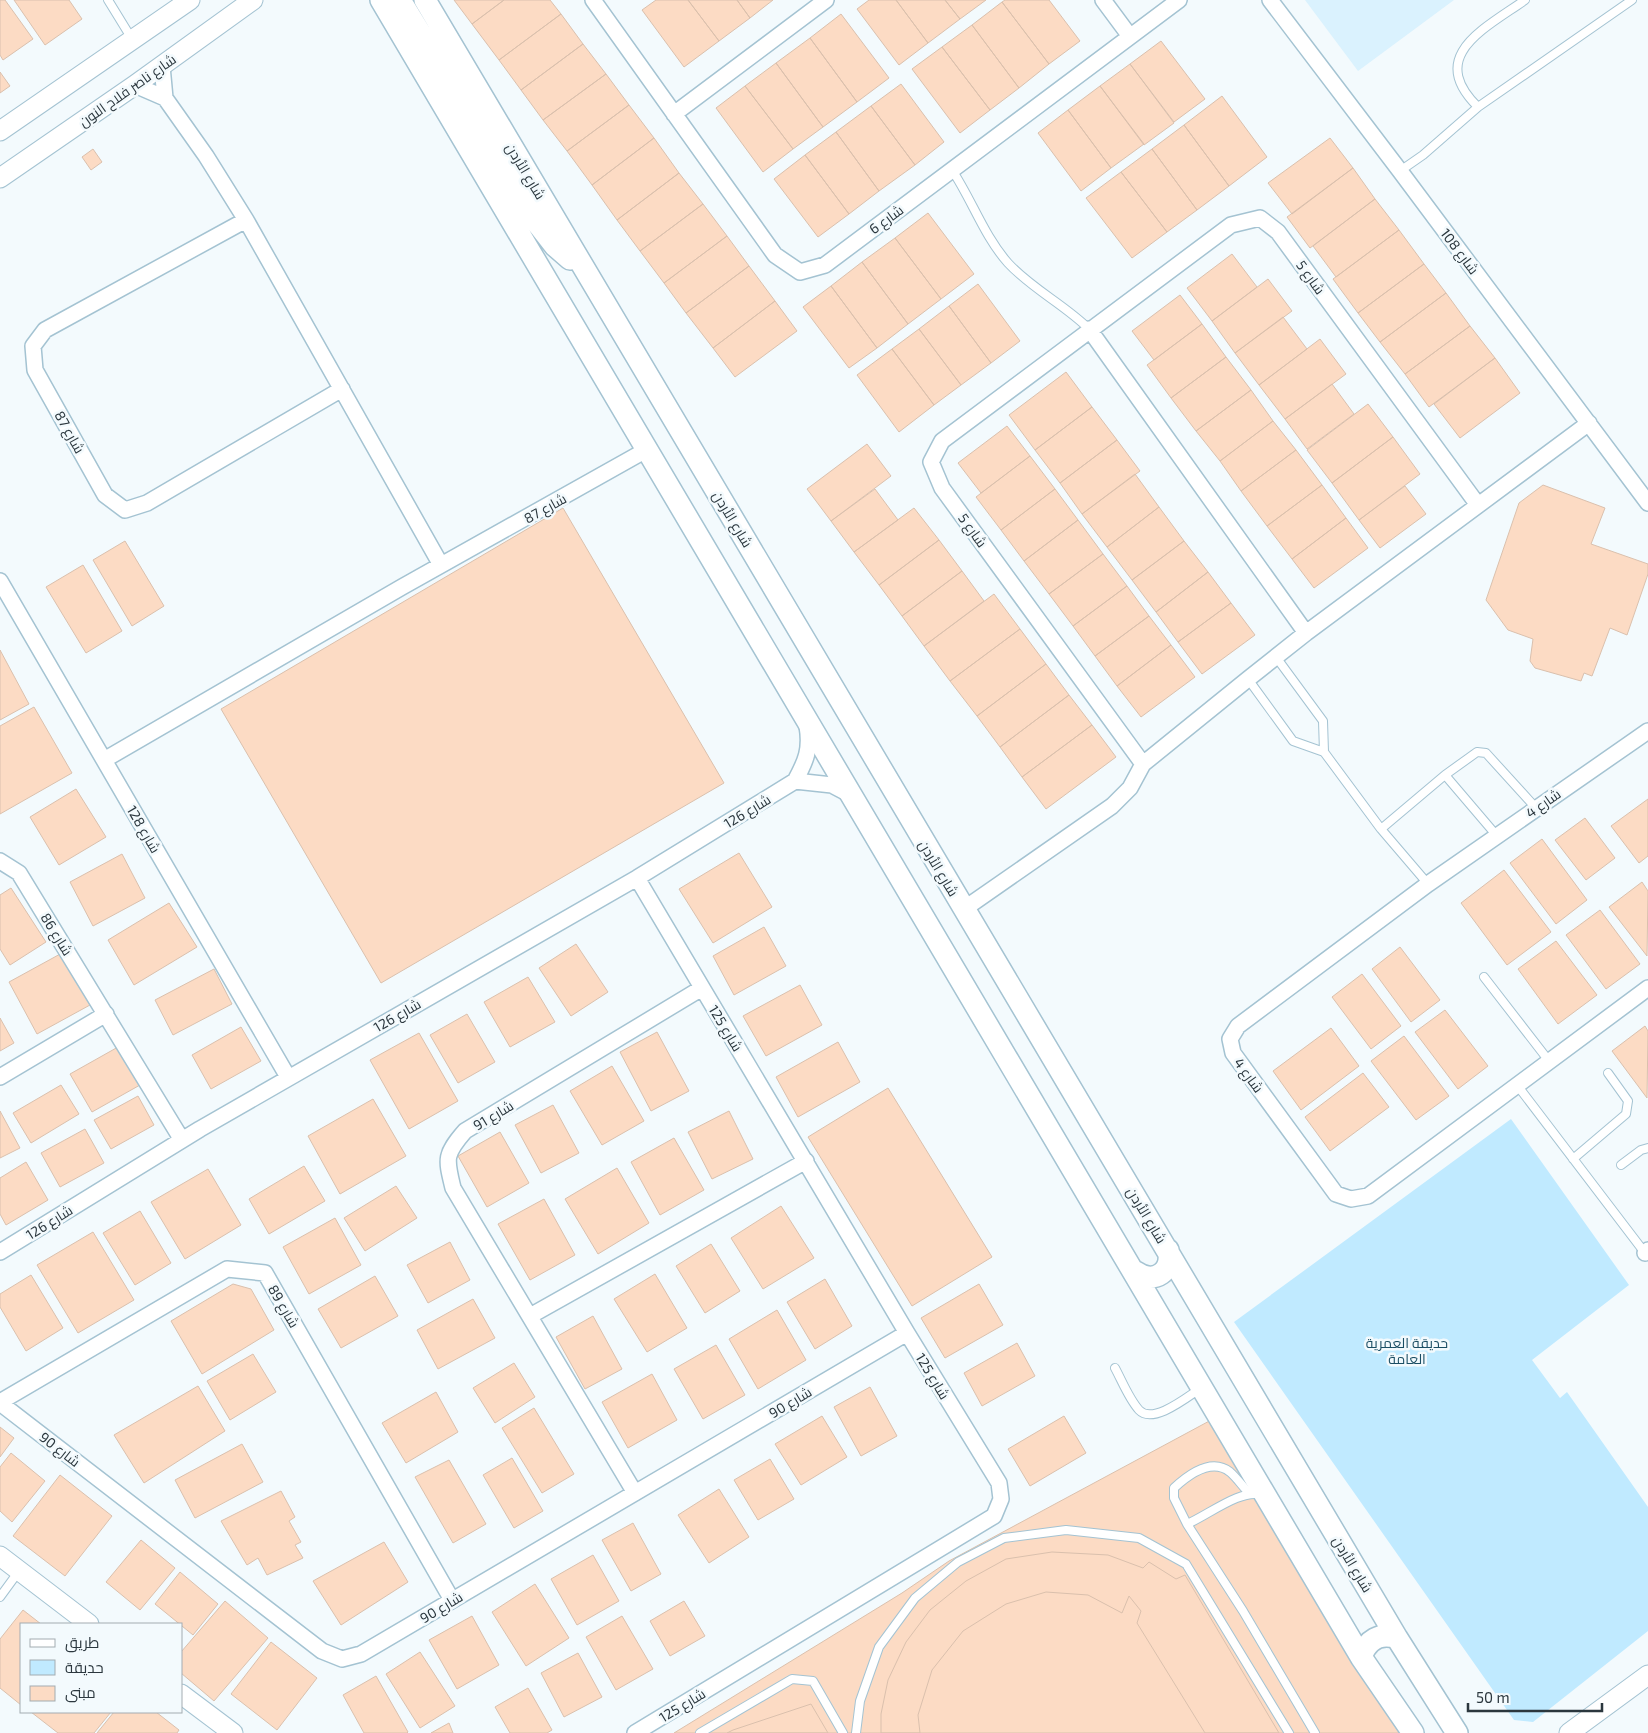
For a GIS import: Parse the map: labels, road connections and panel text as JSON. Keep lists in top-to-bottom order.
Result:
{
  "streets": {
    "main road": ["شارع الأردن"],
    "street": [
      "شارع ناصر فلاح النون",
      "شارع 6",
      "شارع 108",
      "شارع 5",
      "شارع 87",
      "شارع 4",
      "شارع 126",
      "شارع 128",
      "شارع 86",
      "شارع 125",
      "شارع 91",
      "شارع 89",
      "شارع 90"
    ]
  },
  "crossings": [
    ["شارع 87", "شارع 128"],
    ["شارع 126", "شارع 128"],
    ["شارع 126", "شارع 86"],
    ["شارع 126", "شارع 125"],
    ["شارع 125", "شارع 91"],
    ["شارع 125", "شارع 90"],
    ["شارع 91", "شارع 90"],
    ["شارع 89", "شارع 90"]
  ],
  "parks": ["حديقة العمرية العامة"],
  "legend": ["طريق", "حديقة", "مبنى"],
  "scale_bar": "50 m"
}
